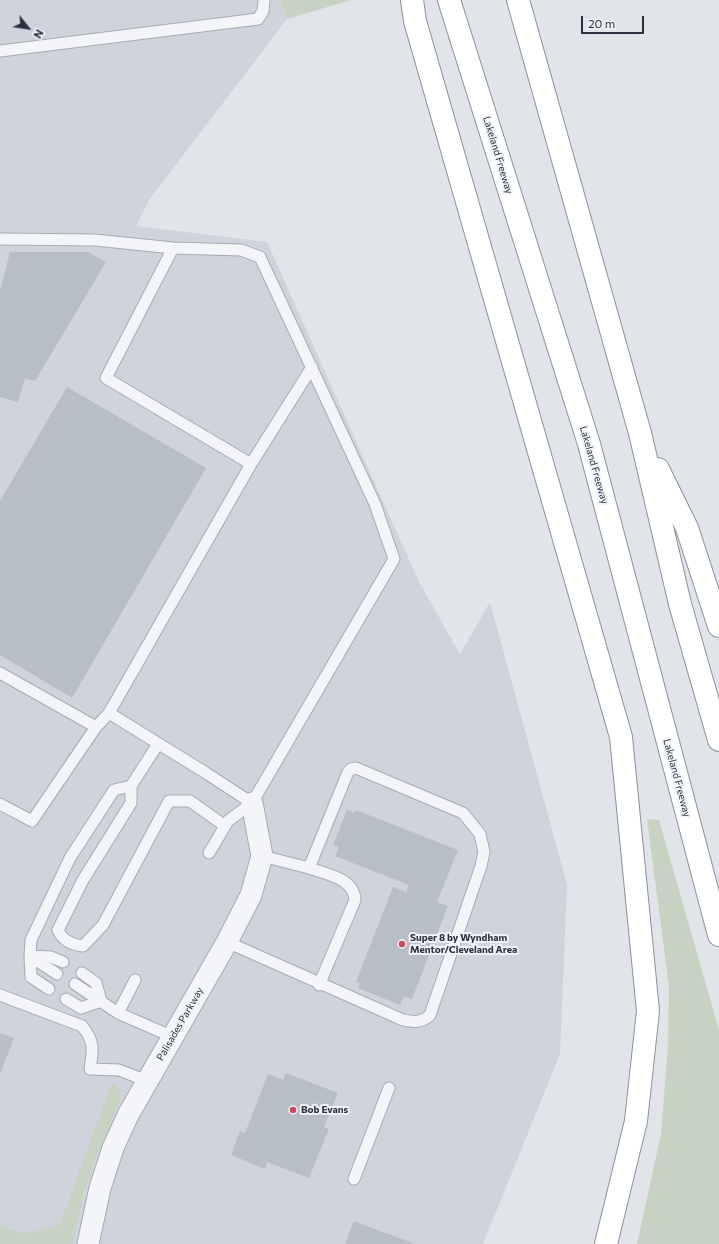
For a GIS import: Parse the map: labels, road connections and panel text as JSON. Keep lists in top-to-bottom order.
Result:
{
  "streets": {
    "highway": ["Lakeland Freeway"],
    "street": ["Palisades Parkway"]
  },
  "places": ["Super 8 by Wyndham Mentor/Cleveland Area", "Bob Evans"],
  "scale_bar": "20 m",
  "north": "bottom right"
}
